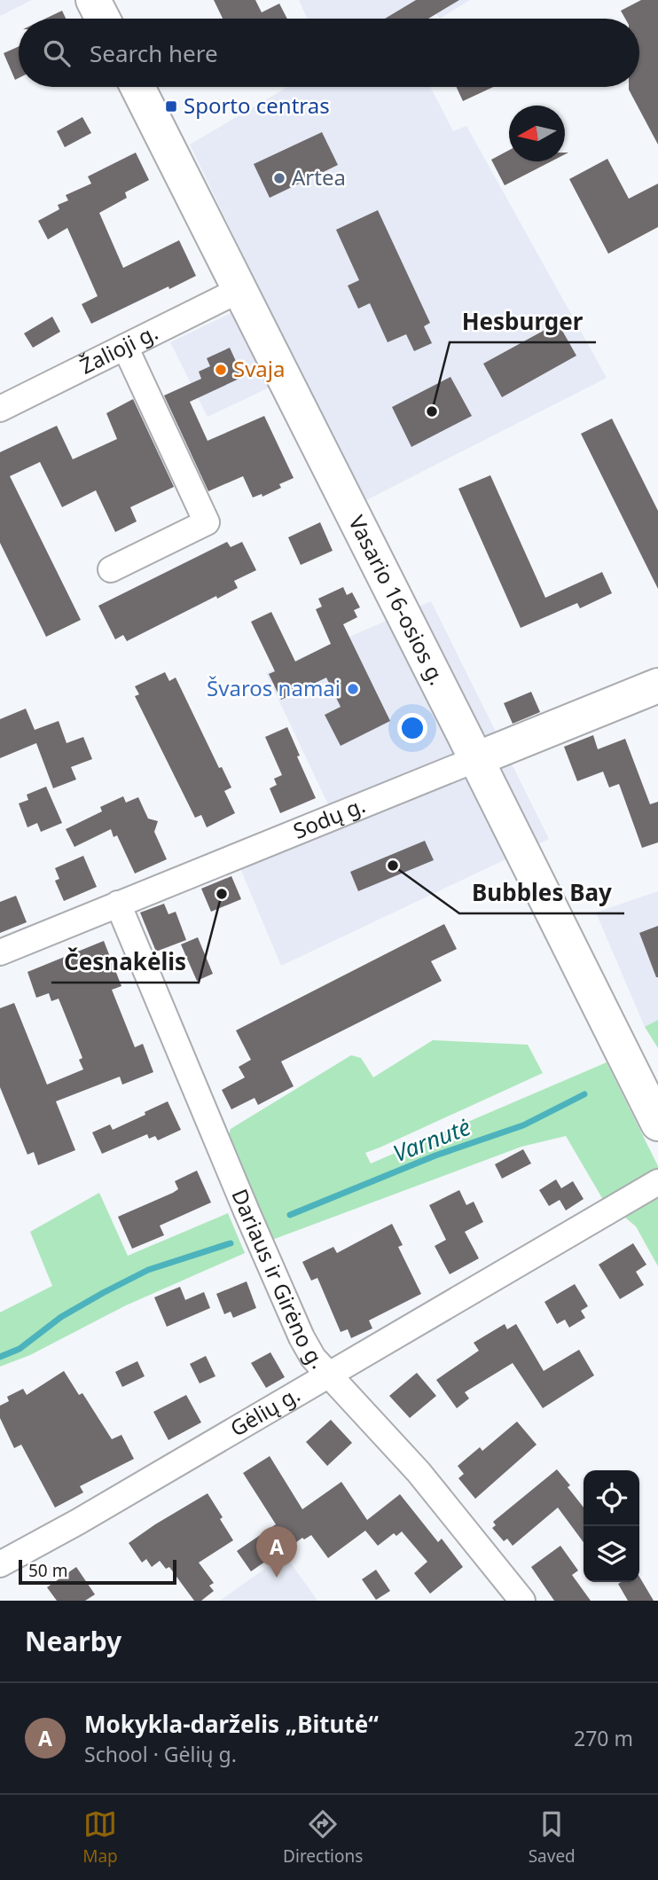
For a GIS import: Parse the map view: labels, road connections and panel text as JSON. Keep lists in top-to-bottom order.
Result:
{
  "streets": {
    "main road": ["Vasario 16-osios g.", "Sodų g."],
    "street": ["Žalioji g.", "Dariaus ir Girėno g.", "Gėlių g."]
  },
  "crossings": [
    ["Žalioji g.", "Vasario 16-osios g."],
    ["Vasario 16-osios g.", "Sodų g."],
    ["Sodų g.", "Dariaus ir Girėno g."],
    ["Dariaus ir Girėno g.", "Gėlių g."]
  ],
  "water": ["Varnutė"],
  "places": {
    "transit": ["Sporto centras"],
    "other": [
      "Artea",
      "Svaja",
      "Hesburger",
      "Švaros namai",
      "Bubbles Bay",
      "Česnakėlis"
    ]
  },
  "scale_bar": "50 m",
  "north": "left",
  "page": {
    "search": "Search here",
    "pins": "A",
    "scale": "50 m",
    "heading": "Nearby",
    "list": [
      {
        "mark": "A",
        "name": "Mokykla-darželis „Bitutė“",
        "note": "School · Gėlių g.",
        "value": "270 m"
      }
    ],
    "nav": ["Map", "Directions", "Saved"]
  }
}
